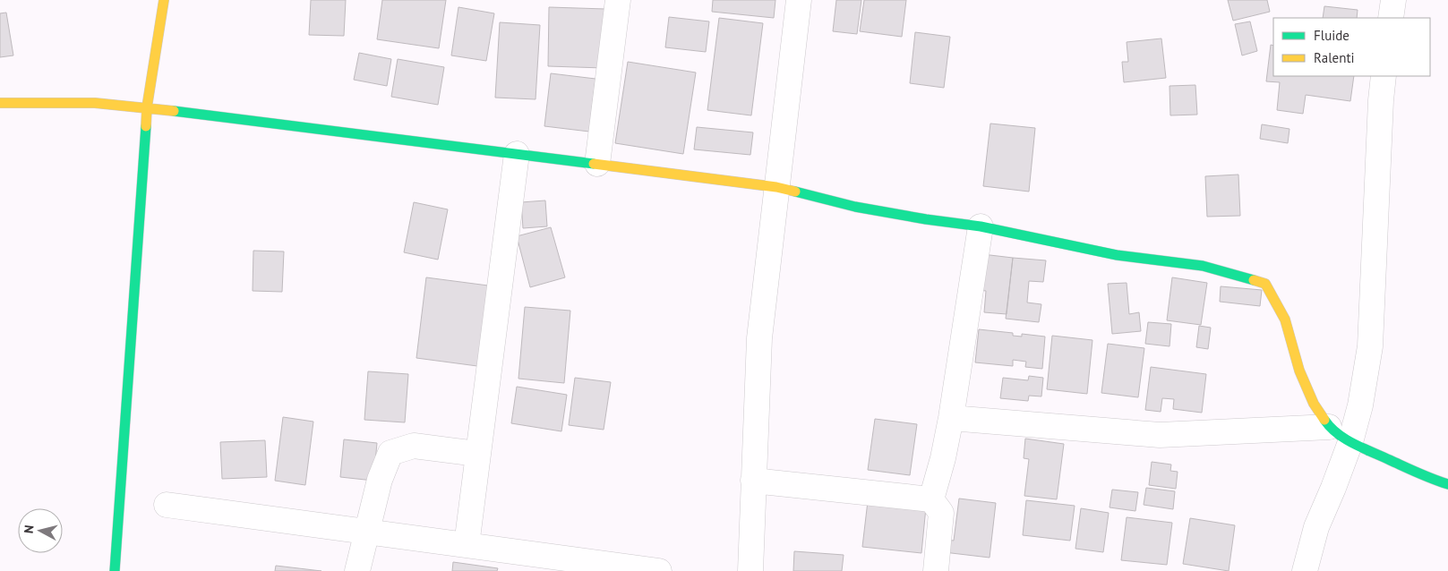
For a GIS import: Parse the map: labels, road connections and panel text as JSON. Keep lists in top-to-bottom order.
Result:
{
  "legend": ["Fluide", "Ralenti"],
  "north": "left"
}
